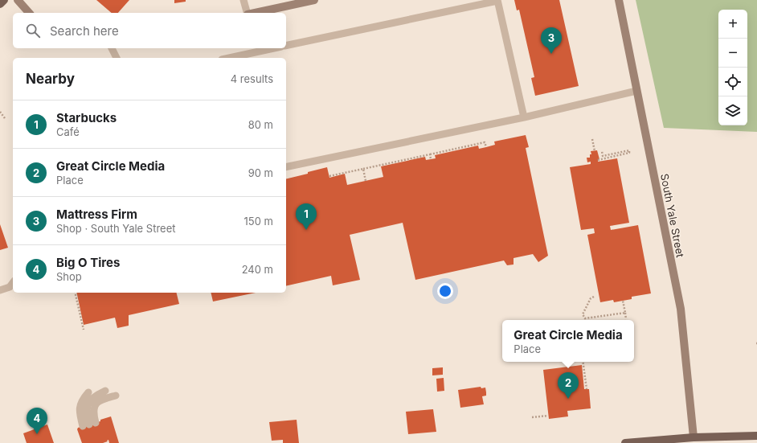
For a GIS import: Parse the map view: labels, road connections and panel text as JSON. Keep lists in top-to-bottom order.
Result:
{
  "streets": {
    "street": ["South Yale Street"]
  },
  "page": {
    "map_buttons": ["+", "−"],
    "search": "Search here",
    "pins": [
      "3",
      "1",
      "2",
      "4"
    ],
    "heading": ["Nearby", "4 results"],
    "list": [
      {
        "mark": "1",
        "name": "Starbucks",
        "note": "Café",
        "value": "80 m"
      },
      {
        "mark": "2",
        "name": "Great Circle Media",
        "note": "Place",
        "value": "90 m"
      },
      {
        "mark": "3",
        "name": "Mattress Firm",
        "note": "Shop · South Yale Street",
        "value": "150 m"
      },
      {
        "mark": "4",
        "name": "Big O Tires",
        "note": "Shop",
        "value": "240 m"
      }
    ],
    "popup": ["Great Circle Media", "Place"]
  }
}
